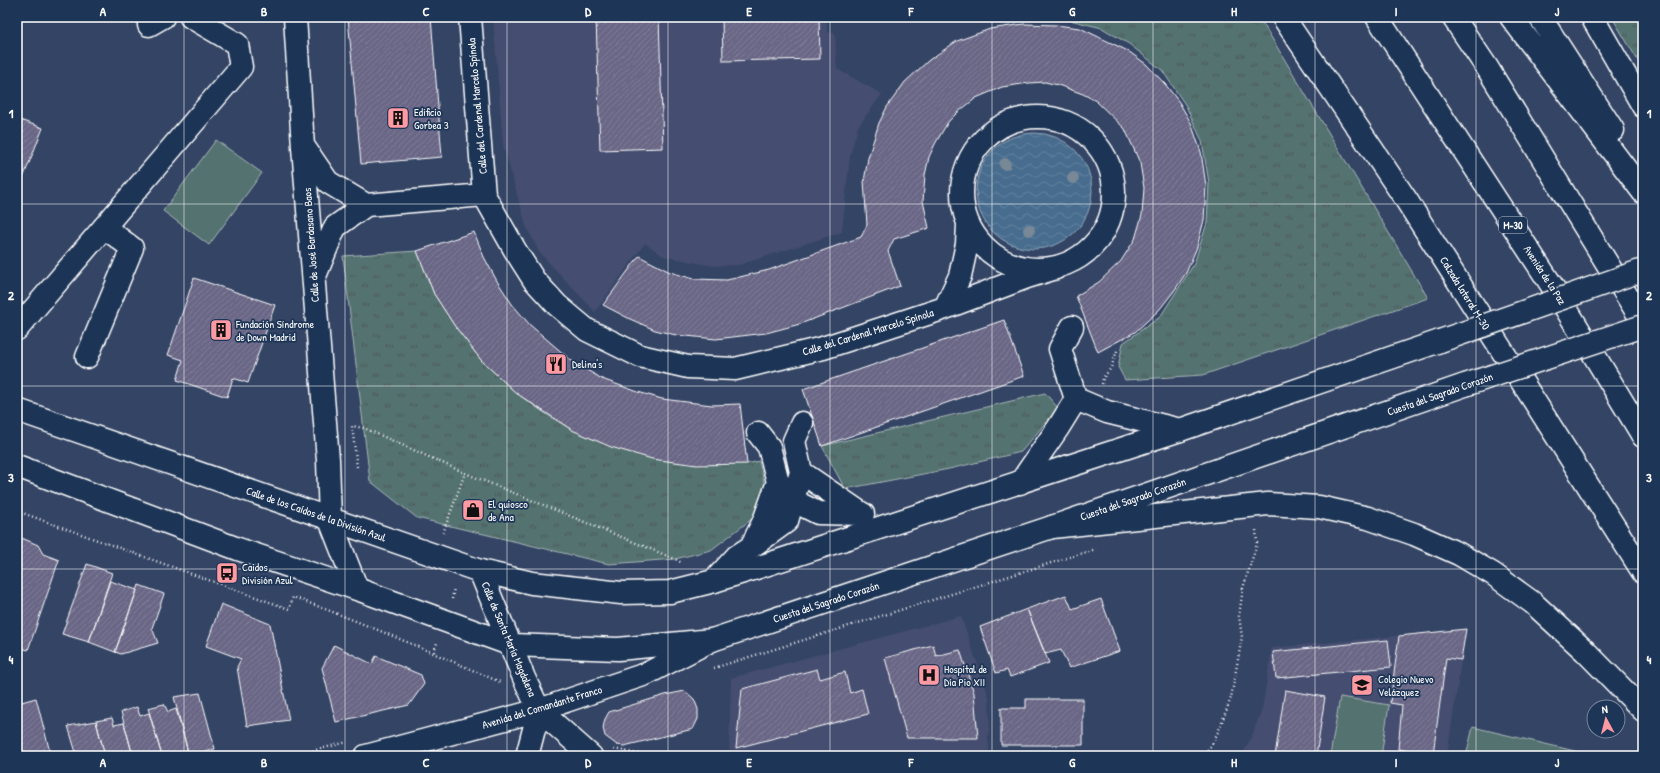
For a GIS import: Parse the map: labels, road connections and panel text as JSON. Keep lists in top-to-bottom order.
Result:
{
  "streets": {
    "main road": [
      "Calle del Cardenal Marcelo Spínola",
      "M-30",
      "Calle de José Bardasano Baos",
      "Avenida de la Paz",
      "Calzada lateral M-30",
      "Cuesta del Sagrado Corazón",
      "Calle de los Caídos de la División Azul",
      "Calle de Santa María Magdalena",
      "Avenida del Comandante Franco"
    ]
  },
  "crossings": [
    ["Calle de José Bardasano Baos", "Calle de los Caídos de la División Azul"],
    ["Cuesta del Sagrado Corazón", "Calle de Santa María Magdalena"],
    ["Cuesta del Sagrado Corazón", "Avenida del Comandante Franco"],
    ["Calle de los Caídos de la División Azul", "Calle de Santa María Magdalena"],
    ["Calle de Santa María Magdalena", "Avenida del Comandante Franco"]
  ],
  "places": {
    "building": ["Edificio Gorbea 3", "Fundación Síndrome de Down Madrid"],
    "restaurant": ["Delina's"],
    "shop": ["El quiosco de Ana"],
    "bus stop": ["Caidos División Azul"],
    "hospital": ["Hospital de Día Pio XII"],
    "school or university": ["Colegio Nuevo Velázquez"]
  },
  "north": "top",
  "grid": {
    "columns": [
      "A",
      "B",
      "C",
      "D",
      "E",
      "F",
      "G",
      "H",
      "I",
      "J"
    ],
    "rows": [
      "1",
      "2",
      "3",
      "4"
    ]
  }
}
